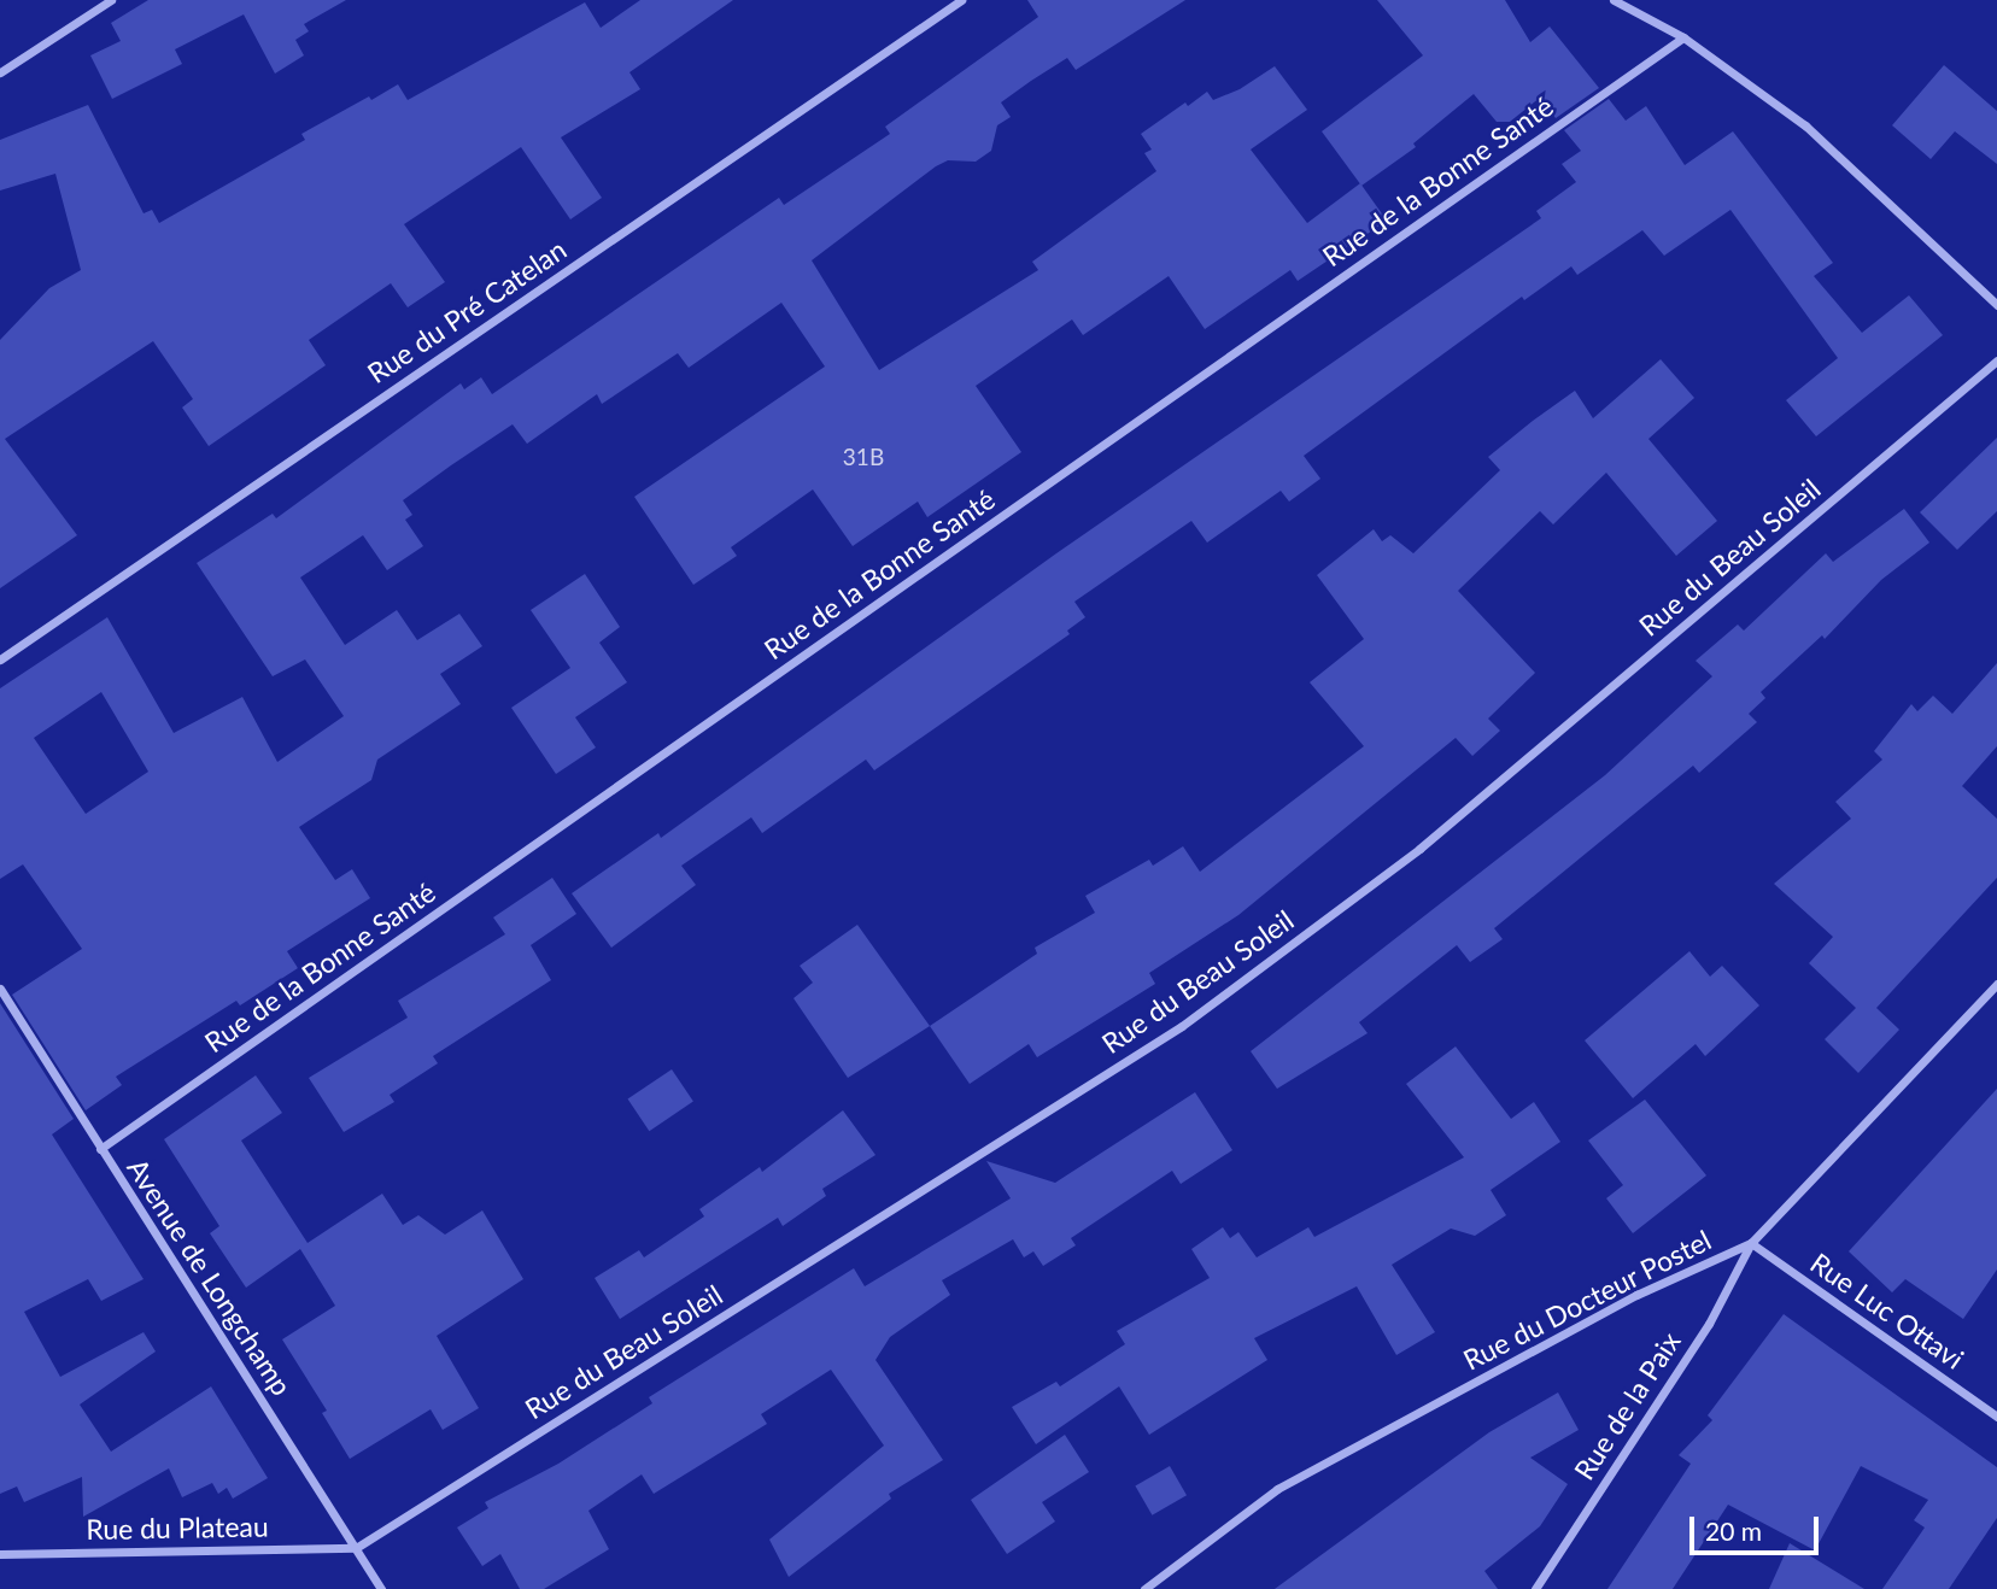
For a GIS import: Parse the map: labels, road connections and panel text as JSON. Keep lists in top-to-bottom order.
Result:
{
  "streets": {
    "street": [
      "Rue de la Bonne Santé",
      "Rue du Pré Catelan",
      "Rue du Beau Soleil",
      "Avenue de Longchamp",
      "Rue du Docteur Postel",
      "Rue Luc Ottavi",
      "Rue de la Paix",
      "Rue du Plateau"
    ]
  },
  "crossings": [
    ["Rue de la Bonne Santé", "Avenue de Longchamp"],
    ["Rue du Beau Soleil", "Avenue de Longchamp"],
    ["Rue du Beau Soleil", "Rue du Plateau"],
    ["Avenue de Longchamp", "Rue du Plateau"],
    ["Rue du Docteur Postel", "Rue Luc Ottavi"],
    ["Rue du Docteur Postel", "Rue de la Paix"],
    ["Rue Luc Ottavi", "Rue de la Paix"]
  ],
  "house_numbers": ["31B"],
  "scale_bar": "20 m"
}
